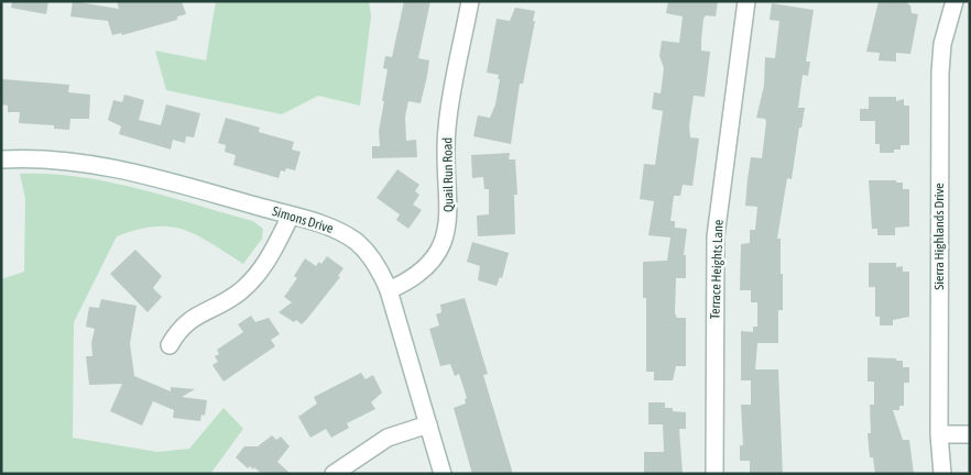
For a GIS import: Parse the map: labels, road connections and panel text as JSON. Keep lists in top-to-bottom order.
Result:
{
  "streets": {
    "street": [
      "Quail Run Road",
      "Simons Drive",
      "Sierra Highlands Drive",
      "Terrace Heights Lane"
    ]
  },
  "crossings": [
    ["Quail Run Road", "Simons Drive"]
  ]
}
